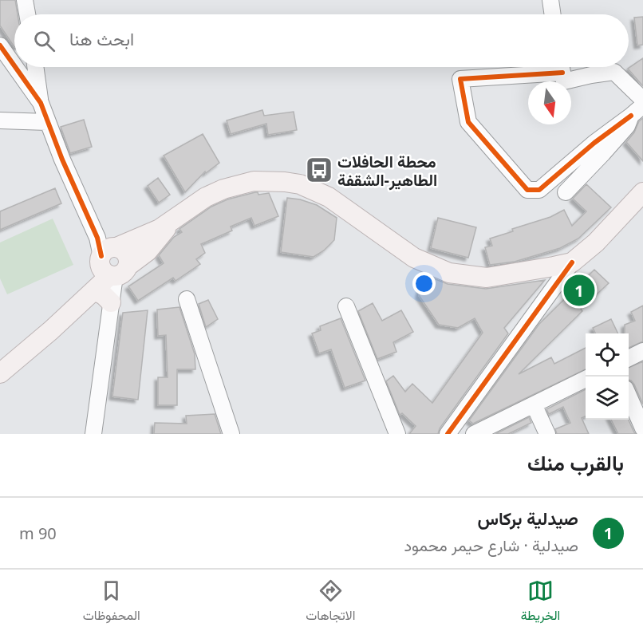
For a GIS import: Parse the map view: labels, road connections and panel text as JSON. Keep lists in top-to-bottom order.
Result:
{
  "places": {
    "bus stop": ["محطة الحافلات الطاهير-الشقفة"]
  },
  "north": "bottom",
  "page": {
    "search": "ابحث هنا",
    "pins": "1",
    "heading": "بالقرب منك",
    "list": [
      {
        "mark": "1",
        "name": "صيدلية بركاس",
        "note": "صيدلية · شارع حيمر محمود",
        "value": "90 m"
      }
    ],
    "nav": ["الخريطة", "الاتجاهات", "المحفوظات"]
  }
}
